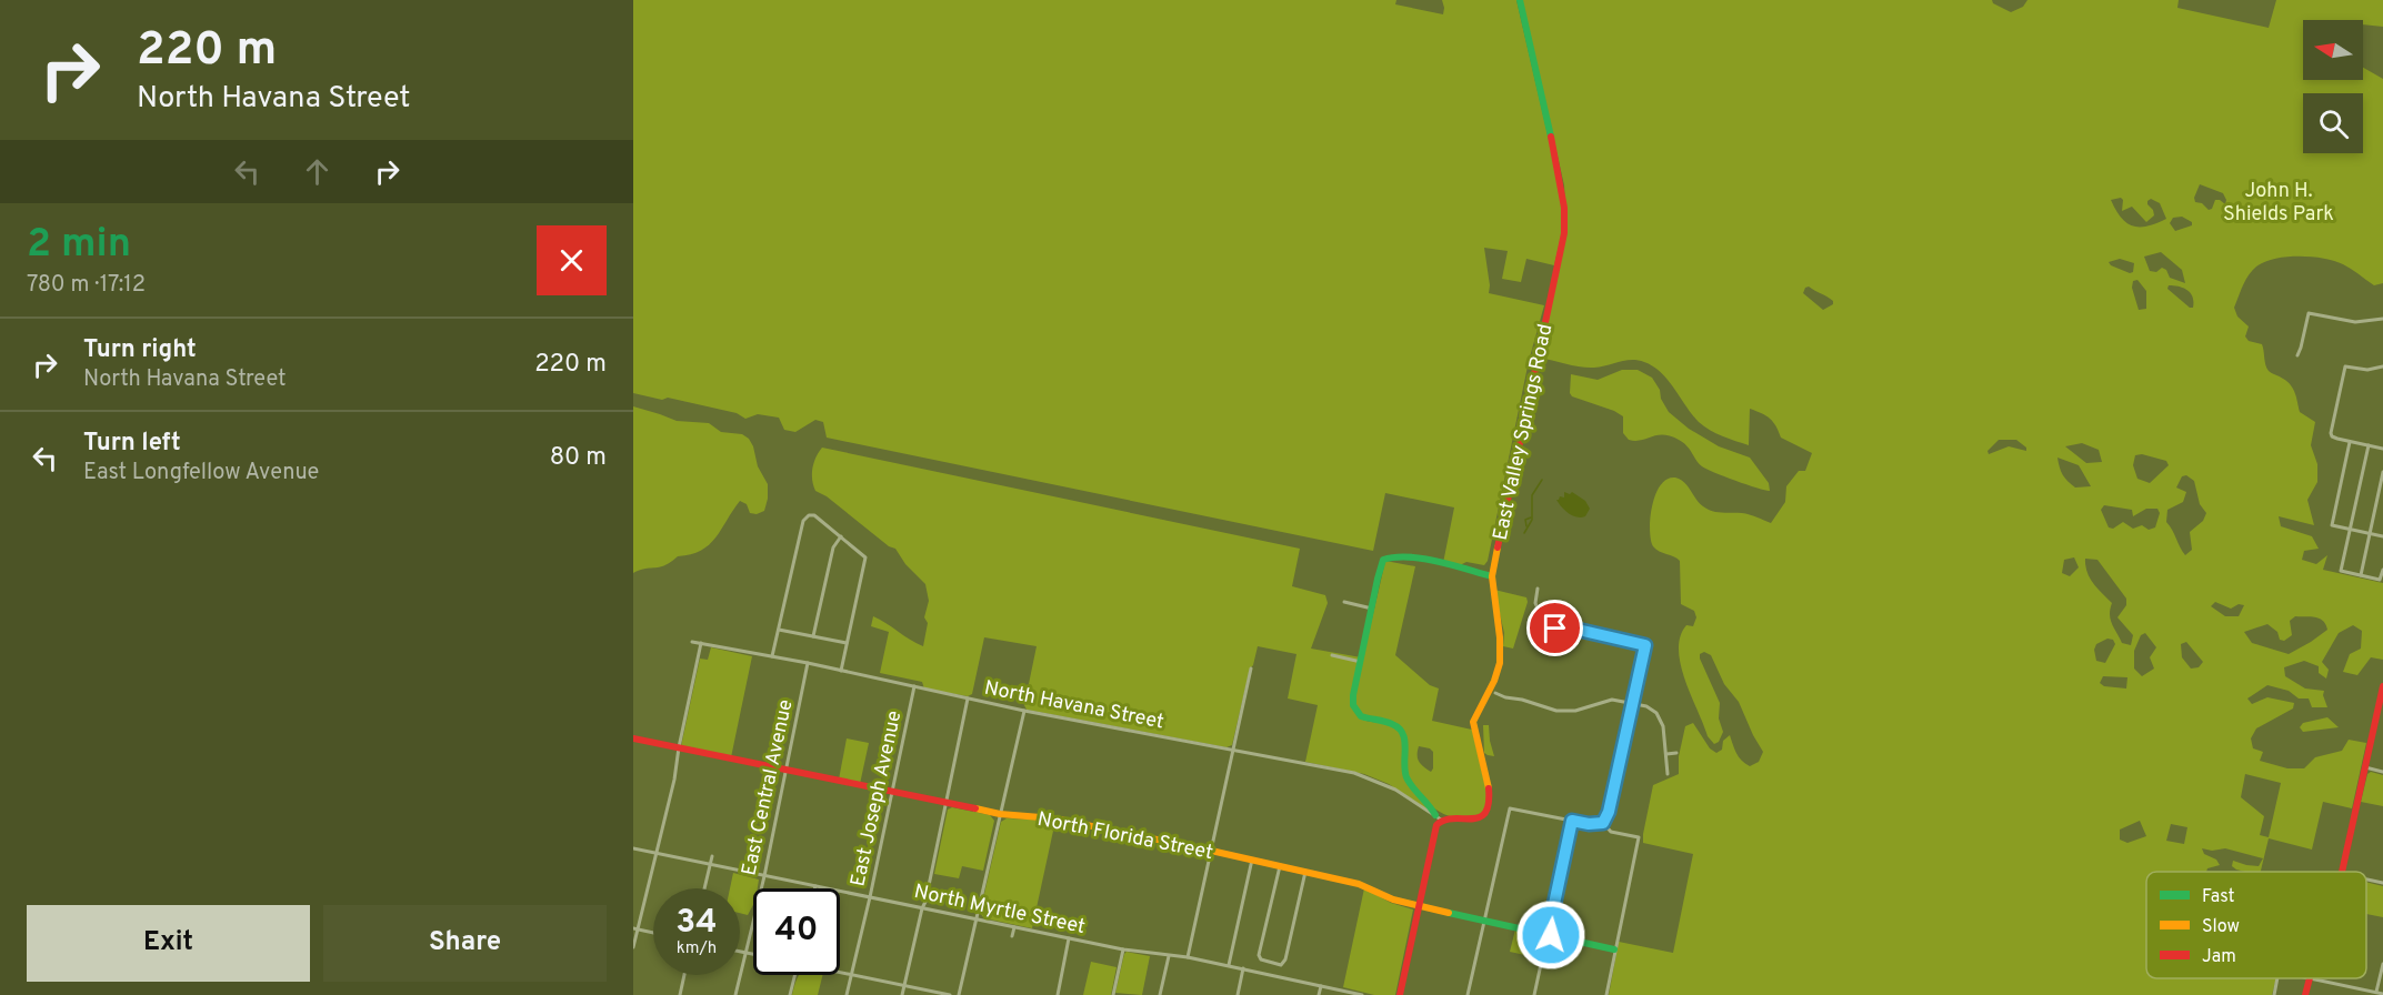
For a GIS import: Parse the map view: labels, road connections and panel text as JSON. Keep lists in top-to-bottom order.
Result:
{
  "streets": {
    "street": [
      "East Valley Springs Road",
      "North Havana Street",
      "East Central Avenue",
      "East Joseph Avenue",
      "North Florida Street",
      "North Myrtle Street"
    ]
  },
  "crossings": [
    ["East Valley Springs Road", "North Havana Street"],
    ["North Havana Street", "East Central Avenue"],
    ["North Havana Street", "East Joseph Avenue"],
    ["East Central Avenue", "North Florida Street"],
    ["East Central Avenue", "North Myrtle Street"],
    ["East Joseph Avenue", "North Florida Street"],
    ["East Joseph Avenue", "North Myrtle Street"]
  ],
  "parks": ["John H. Shields Park"],
  "legend": ["Fast", "Slow", "Jam"],
  "north": "left",
  "page": {
    "turn": ["220 m", "North Havana Street"],
    "heading": ["2 min", "780 m · 17:12"],
    "list": [
      {
        "name": "Turn right",
        "note": "North Havana Street",
        "value": "220 m"
      },
      {
        "name": "Turn left",
        "note": "East Longfellow Avenue",
        "value": "80 m"
      }
    ],
    "speed": "34 km/h",
    "limit": "40",
    "buttons": ["Exit", "Share"]
  }
}
